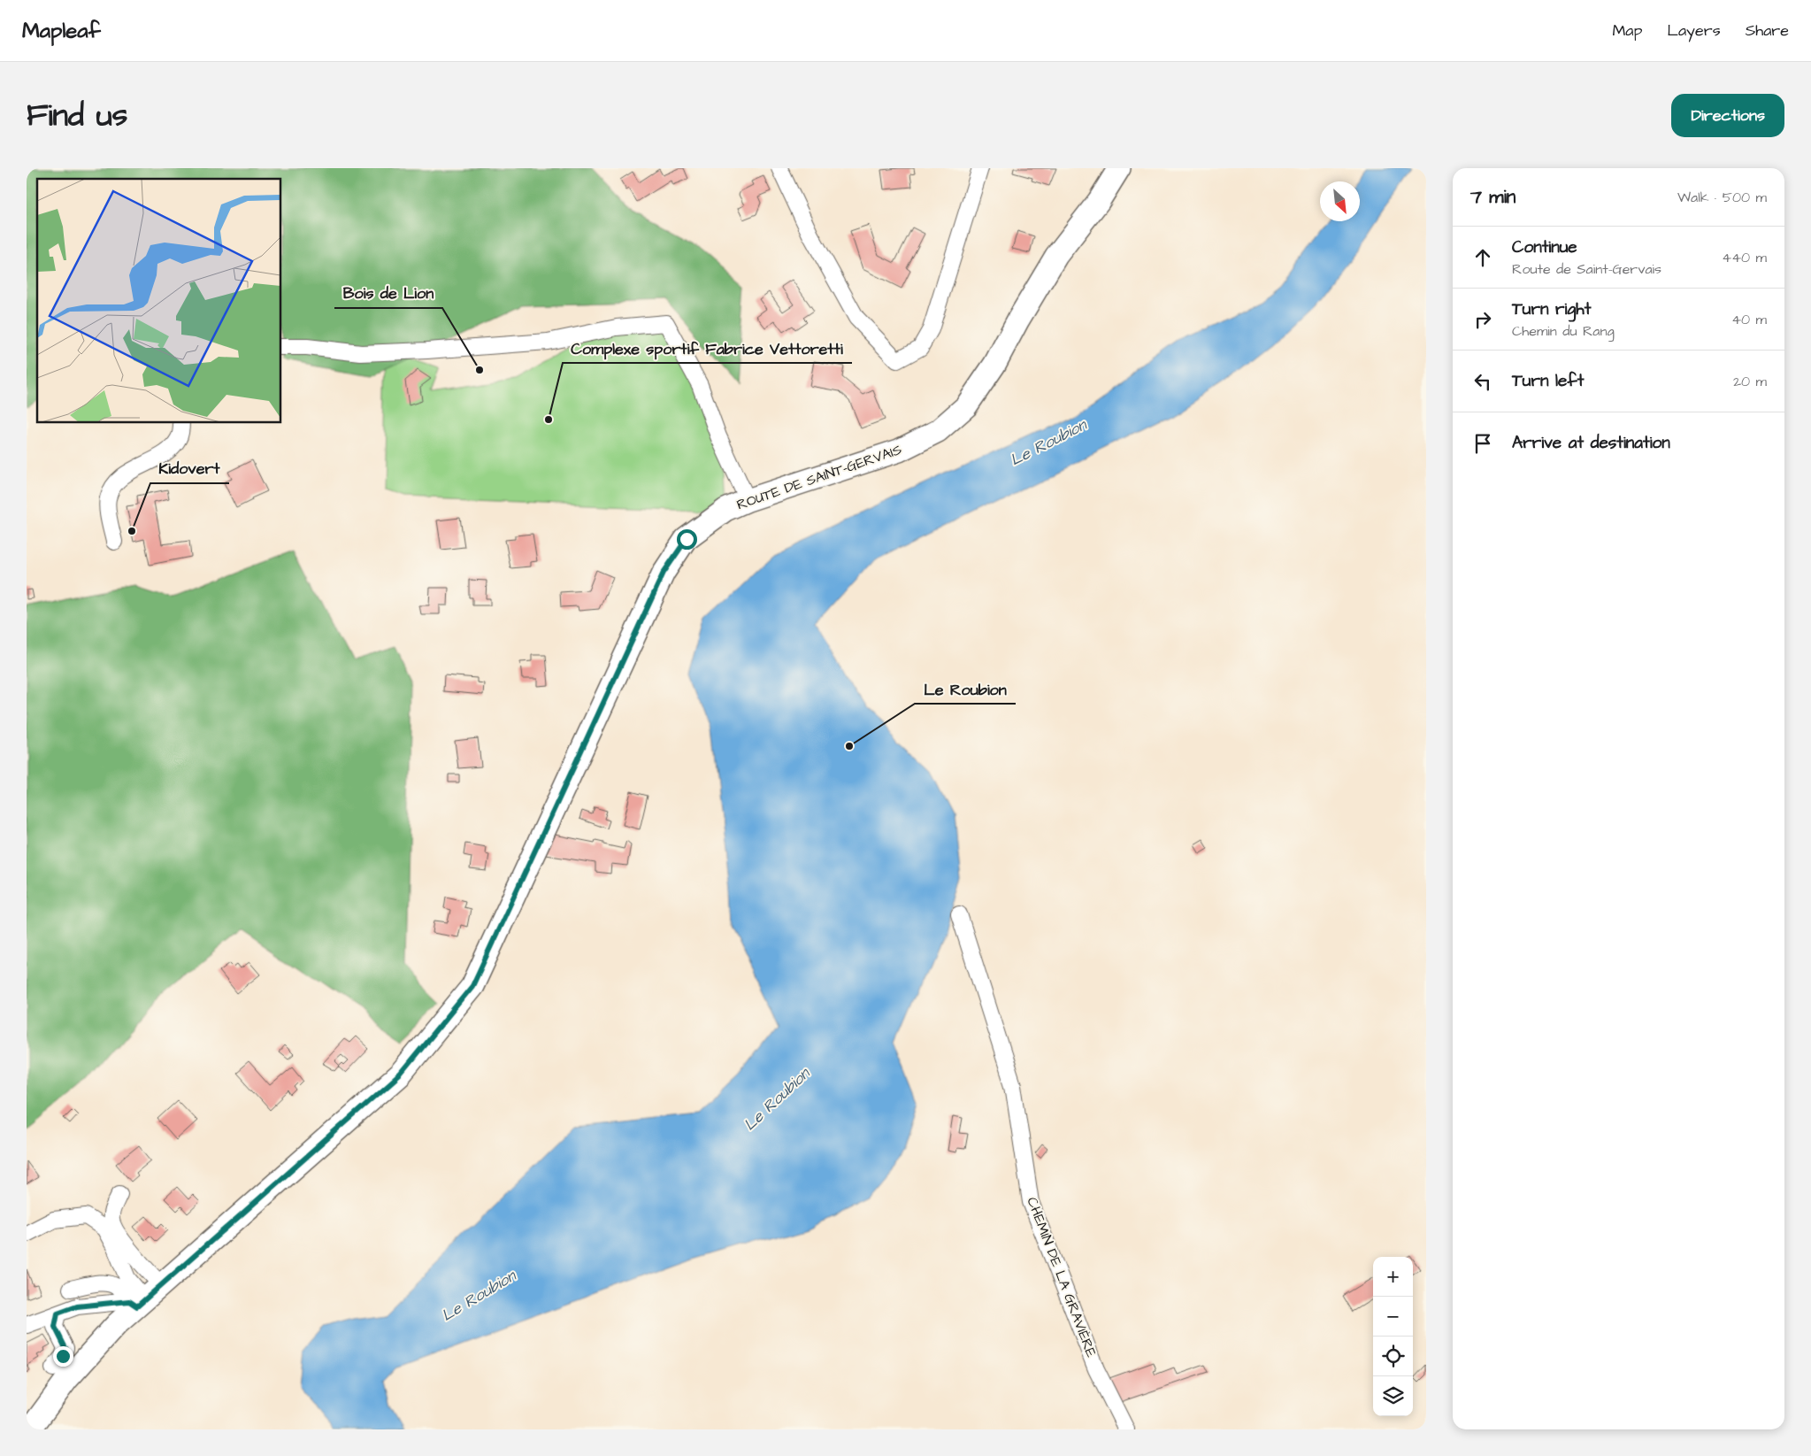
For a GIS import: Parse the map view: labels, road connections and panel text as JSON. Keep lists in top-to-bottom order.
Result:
{
  "streets": {
    "street": ["ROUTE DE SAINT-GERVAIS", "CHEMIN DE LA GRAVIÈRE"]
  },
  "water": ["Le Roubion"],
  "places": [
    "Bois de Lion",
    "Complexe sportif Fabrice Vettoretti",
    "Kidovert",
    "Le Roubion"
  ],
  "north": "bottom right",
  "page": {
    "header": "Mapleaf",
    "nav": ["Map", "Layers", "Share"],
    "title": "Find us",
    "buttons": "Directions",
    "heading": ["7 min", "Walk · 500 m"],
    "list": [
      ["Continue", "Route de Saint-Gervais", "440 m"],
      ["Turn right", "Chemin du Rang", "40 m"],
      ["Turn left", "20 m"],
      "Arrive at destination"
    ],
    "map_buttons": ["+", "−"]
  }
}
